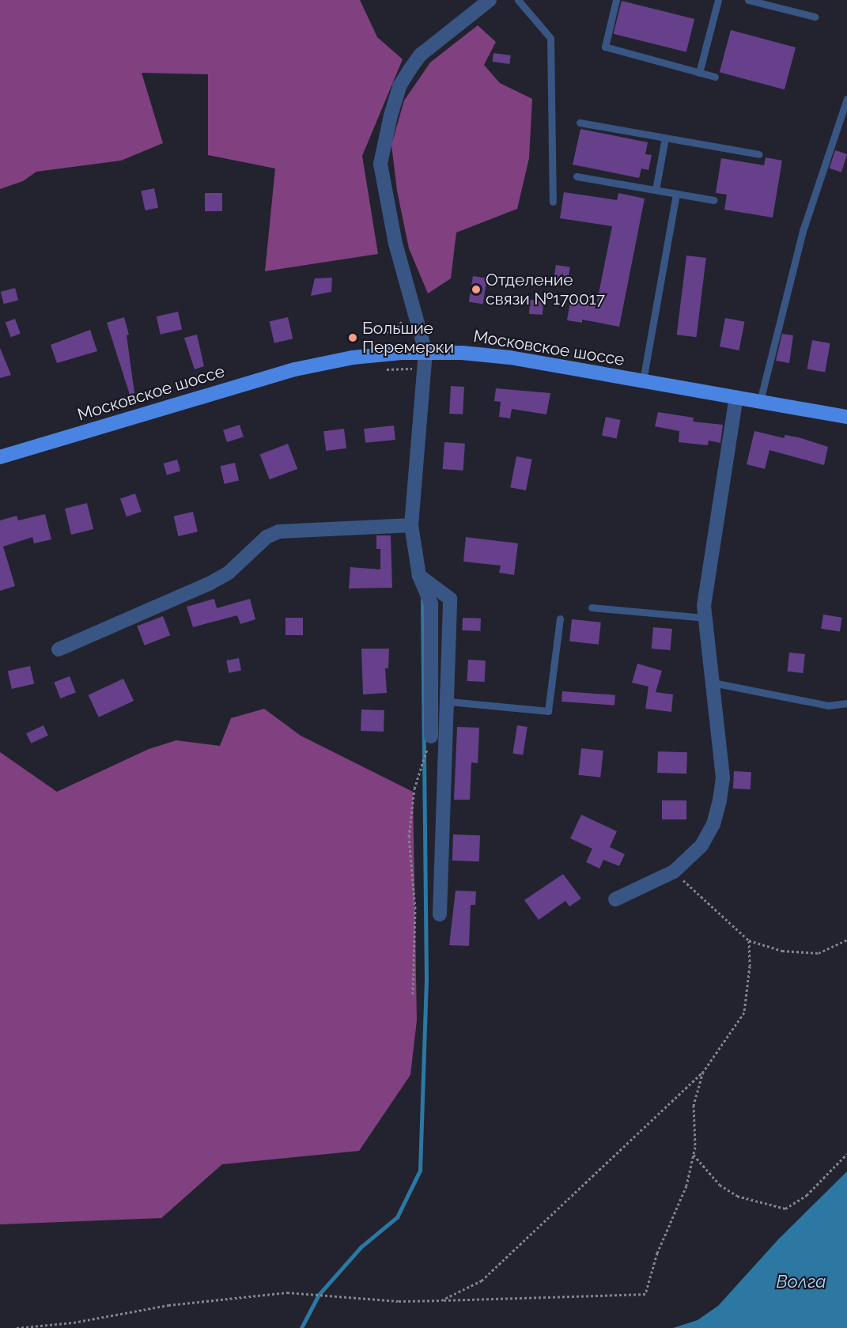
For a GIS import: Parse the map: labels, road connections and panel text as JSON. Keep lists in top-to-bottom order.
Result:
{
  "streets": {
    "main road": ["Московское шоссе"]
  },
  "water": ["Волга"],
  "places": ["Отделение связи №170017", "Большие Перемерки"]
}
